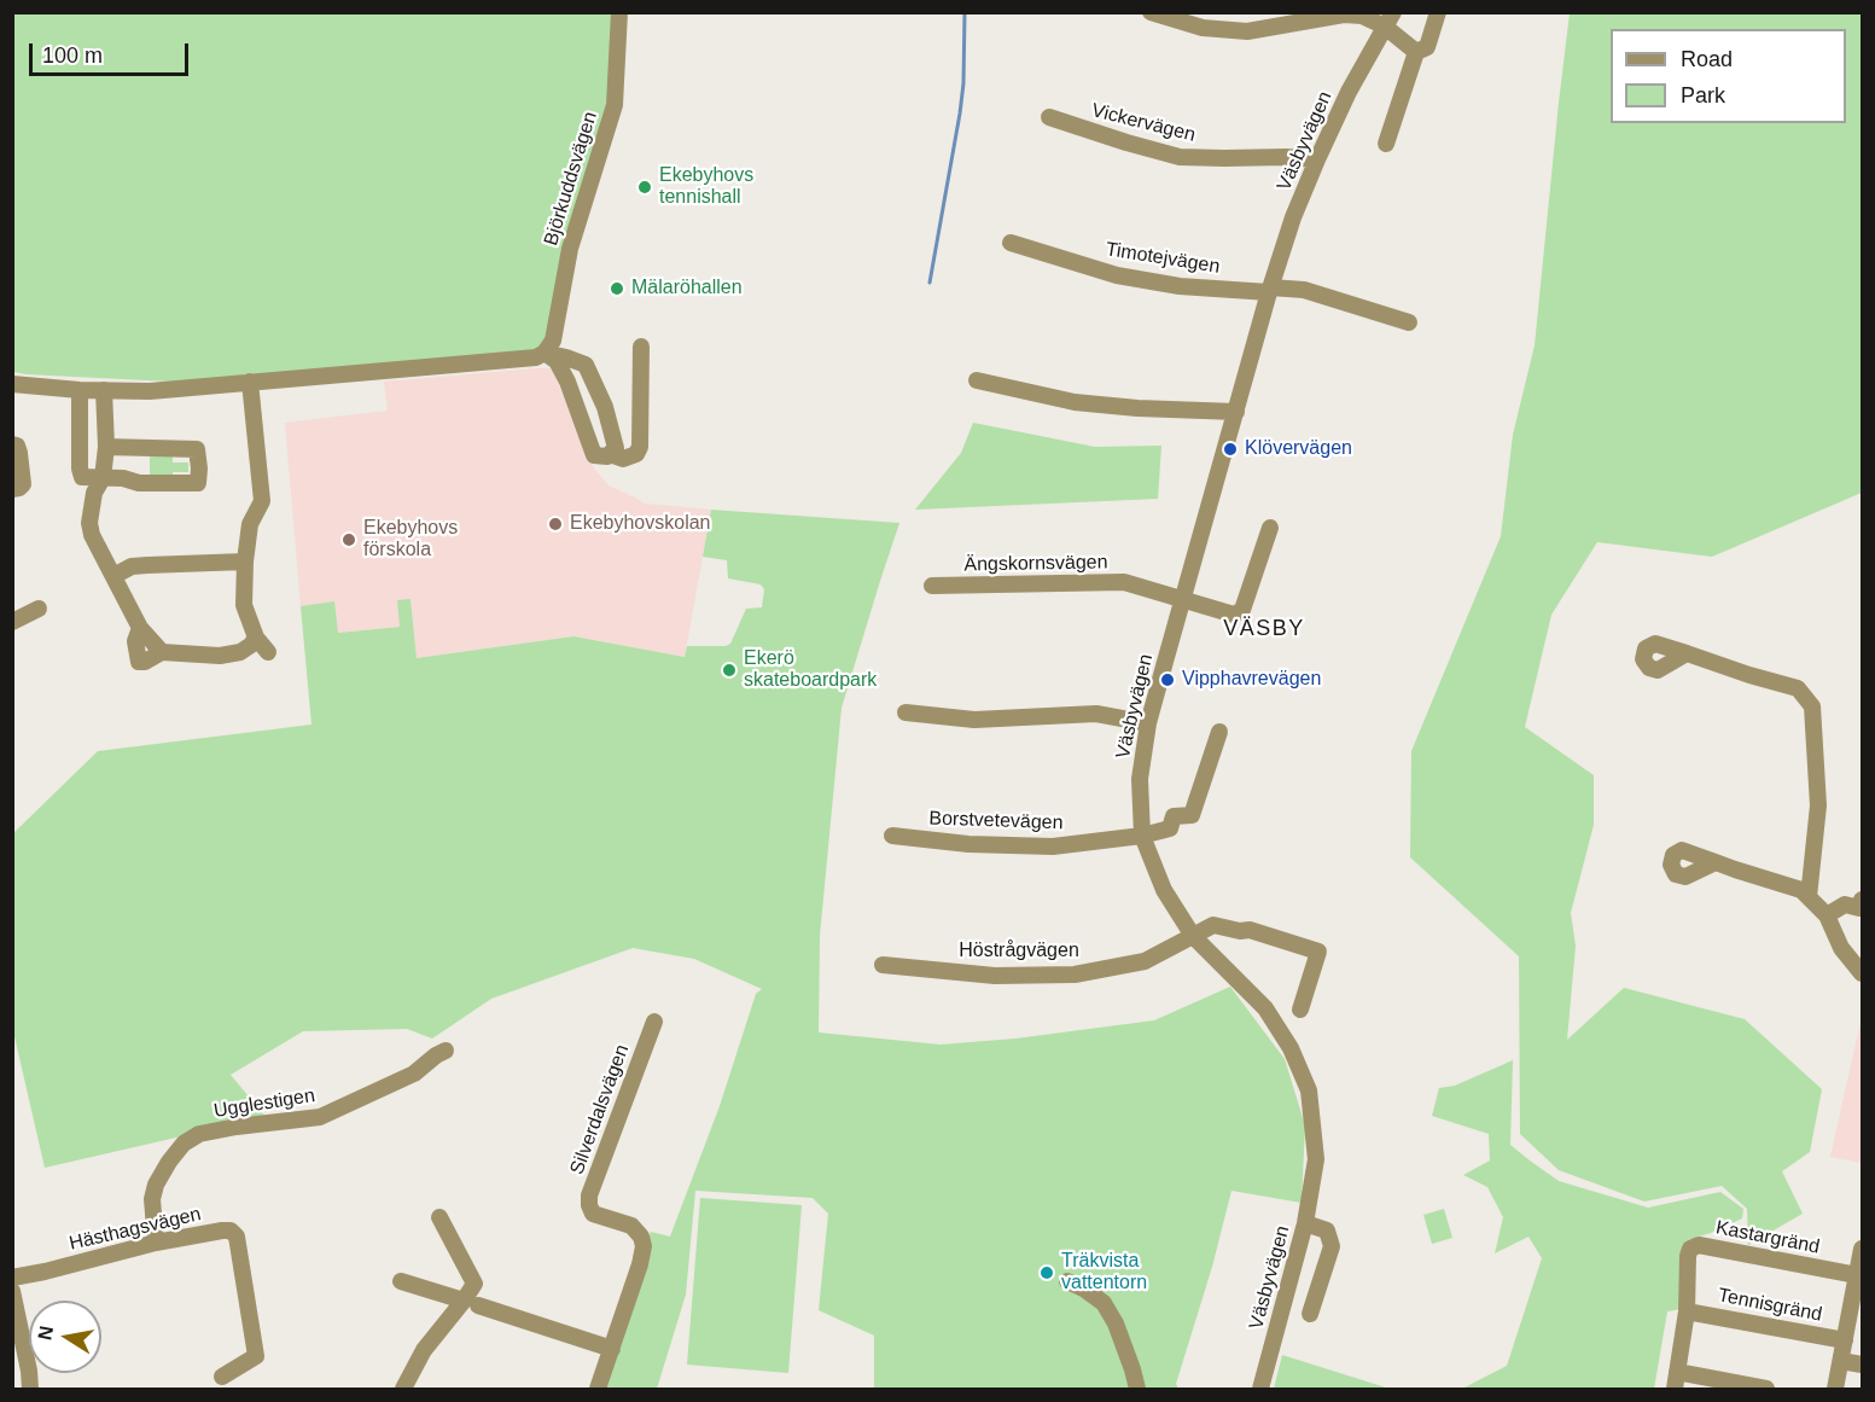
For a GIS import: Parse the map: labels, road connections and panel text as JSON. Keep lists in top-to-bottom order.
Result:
{
  "streets": {
    "street": [
      "Vickervägen",
      "Väsbyvägen",
      "Björkuddsvägen",
      "Timotejvägen",
      "Ängskornsvägen",
      "Borstvetevägen",
      "Höstrågvägen",
      "Ugglestigen",
      "Silverdalsvägen",
      "Hästhagsvägen",
      "Kastargränd",
      "Tennisgränd"
    ]
  },
  "crossings": [
    ["Vickervägen", "Väsbyvägen"],
    ["Väsbyvägen", "Timotejvägen"],
    ["Väsbyvägen", "Ängskornsvägen"],
    ["Väsbyvägen", "Borstvetevägen"],
    ["Väsbyvägen", "Höstrågvägen"],
    ["Ugglestigen", "Hästhagsvägen"],
    ["Kastargränd", "Tennisgränd"]
  ],
  "districts": ["VÄSBY"],
  "places": [
    "Ekebyhovs tennishall",
    "Mälaröhallen",
    "Klövervägen",
    "Ekebyhovskolan",
    "Ekebyhovs förskola",
    "Ekerö skateboardpark",
    "Vipphavrevägen",
    "Träkvista vattentorn"
  ],
  "legend": ["Road", "Park"],
  "scale_bar": "100 m",
  "north": "left"
}
